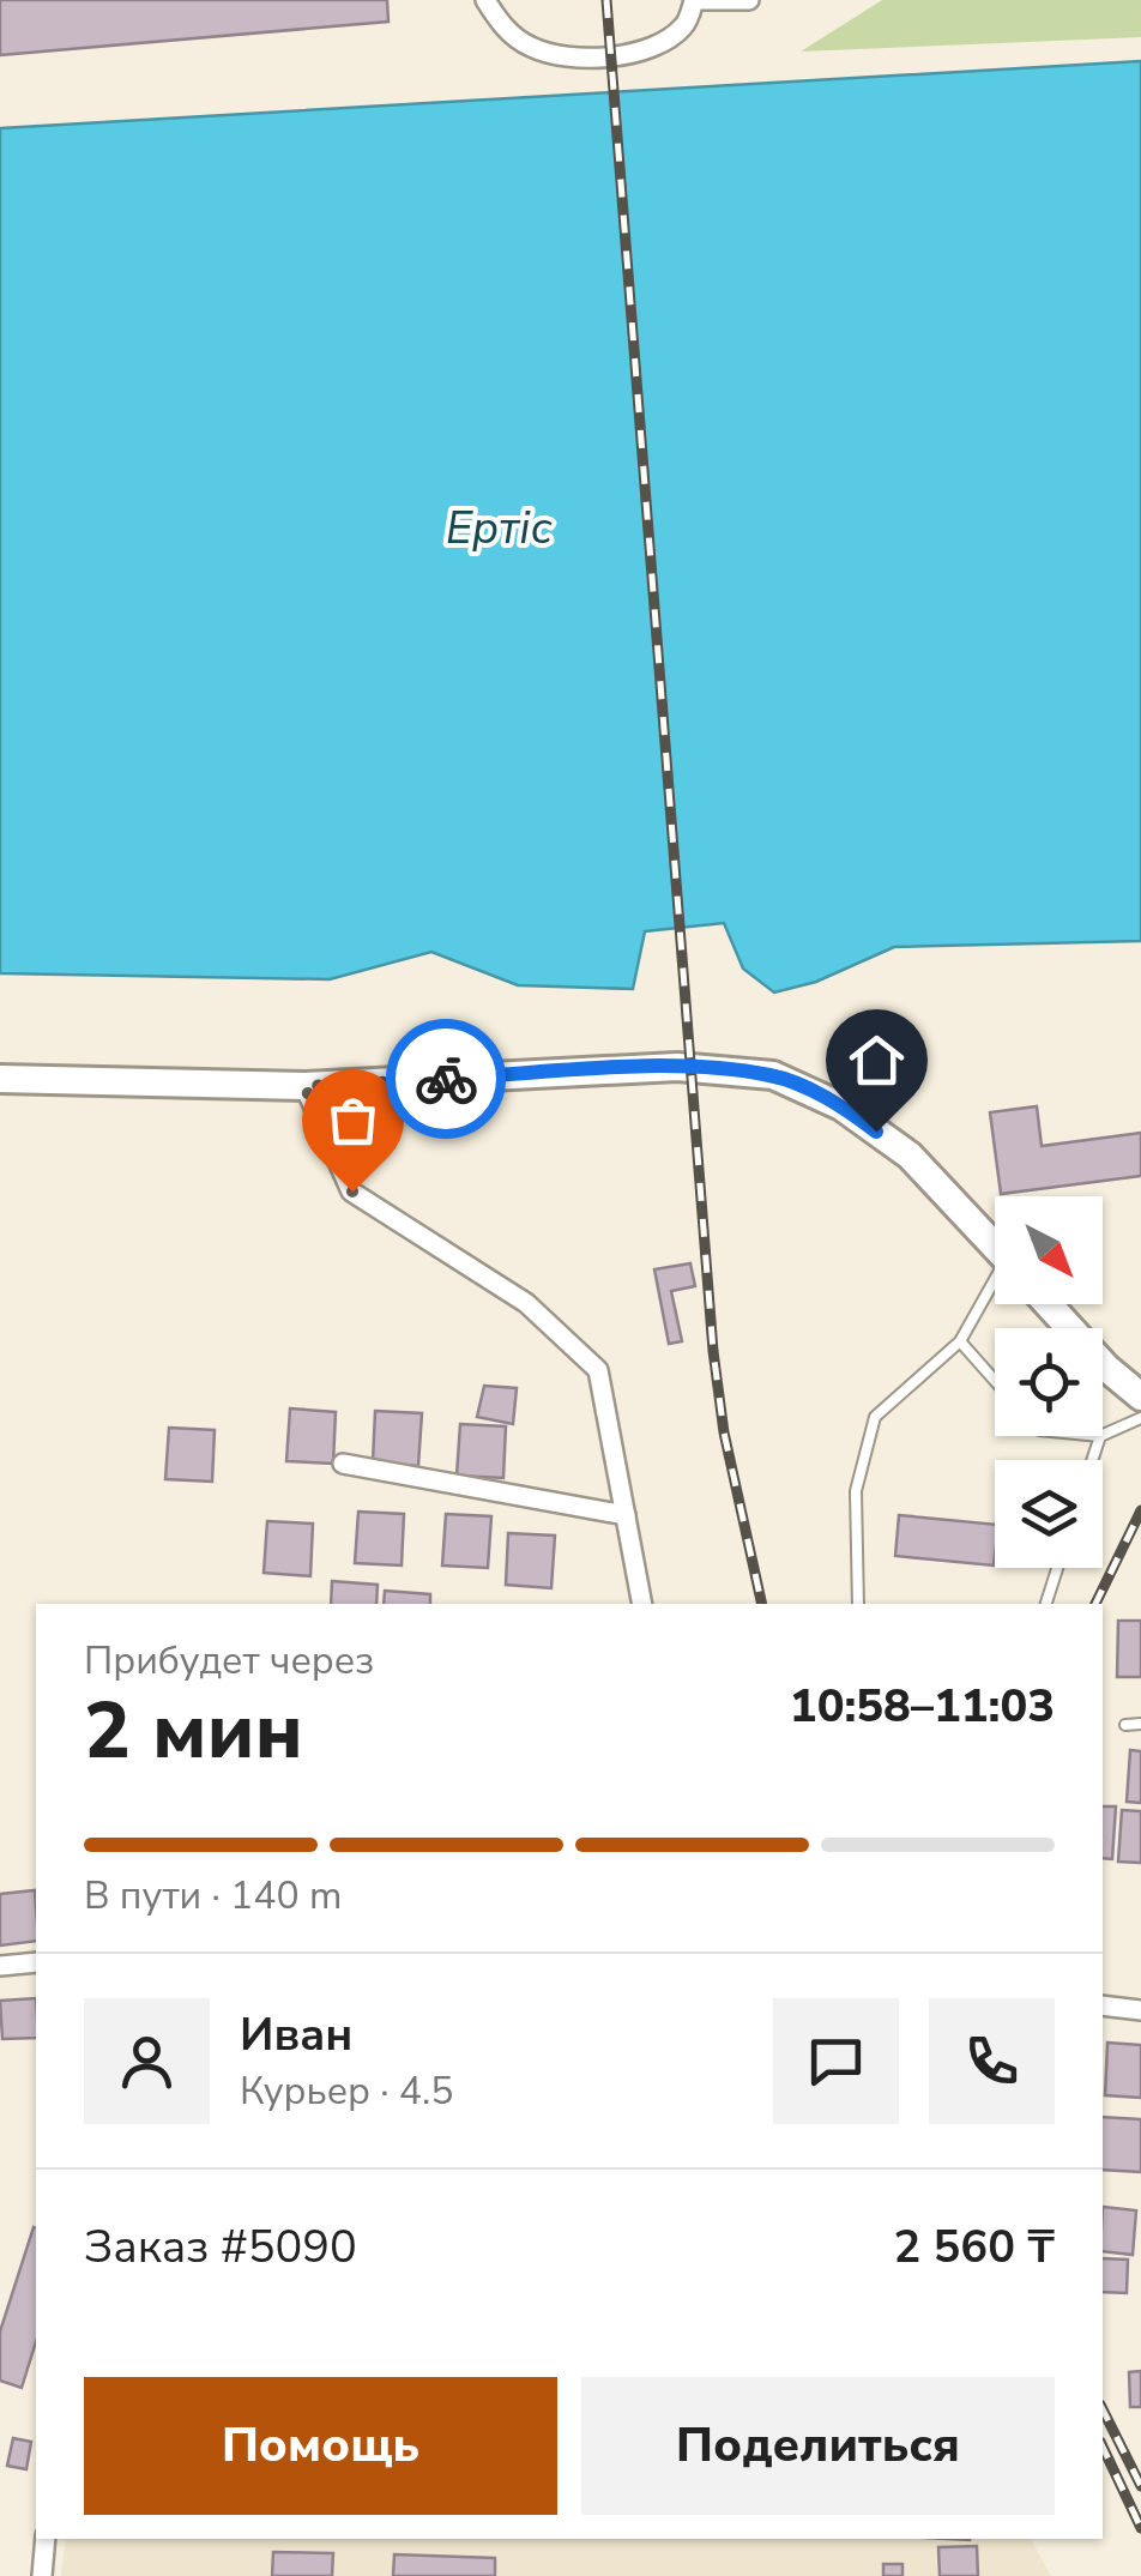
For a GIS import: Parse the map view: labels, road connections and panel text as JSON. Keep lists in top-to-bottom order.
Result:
{
  "water": ["Ертіс"],
  "north": "bottom right",
  "page": {
    "heading": ["2 мин", "Прибудет через", "10:58–11:03"],
    "panel": [
      "Иван",
      "Курьер · 4.5",
      "Заказ #5090",
      "2 560 ₸"
    ],
    "bar": "В пути · 140 m",
    "buttons": ["Помощь", "Поделиться"]
  }
}
